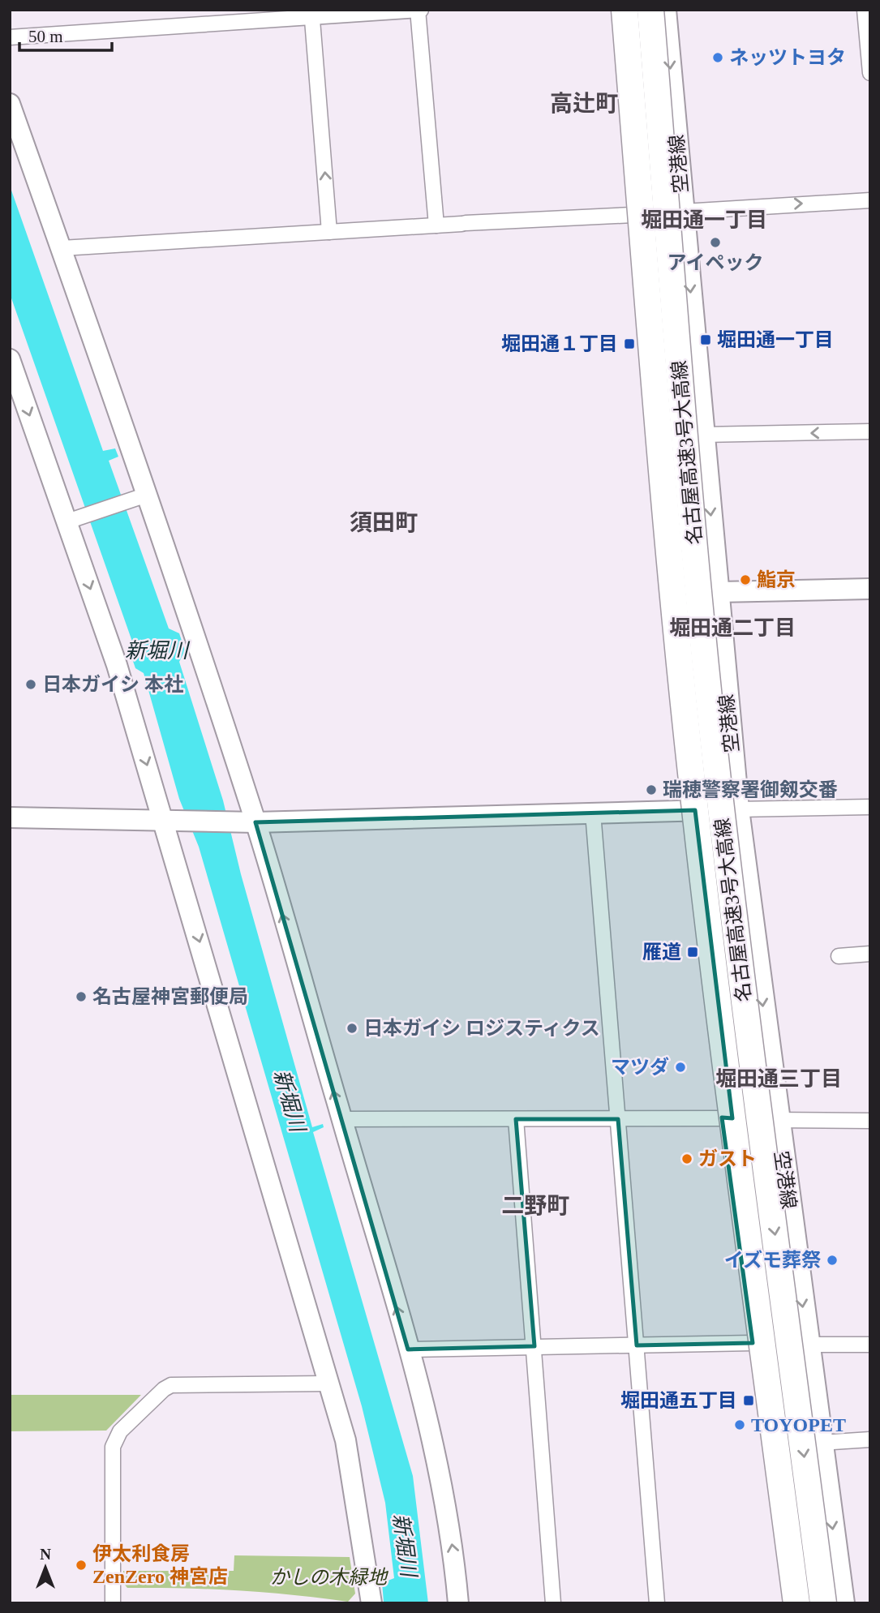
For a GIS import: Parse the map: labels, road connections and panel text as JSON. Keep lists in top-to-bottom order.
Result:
{
  "streets": {
    "highway": ["名古屋高速3号大高線"],
    "main road": ["空港線"]
  },
  "districts": [
    "高辻町",
    "堀田通一丁目",
    "須田町",
    "堀田通二丁目",
    "堀田通三丁目",
    "二野町"
  ],
  "water": ["新堀川"],
  "parks": ["かしの木緑地"],
  "places": {
    "other": [
      "ネッツトヨタ",
      "アイペック",
      "鮨京",
      "日本ガイシ 本社",
      "瑞穂警察署御剱交番",
      "名古屋神宮郵便局",
      "日本ガイシ ロジスティクス",
      "マツダ",
      "ガスト",
      "イズモ葬祭",
      "TOYOPET",
      "伊太利食房 ZenZero 神宮店"
    ],
    "transit": [
      "堀田通一丁目",
      "堀田通１丁目",
      "雁道",
      "堀田通五丁目"
    ]
  },
  "scale_bar": "50 m",
  "north": "top"
}
